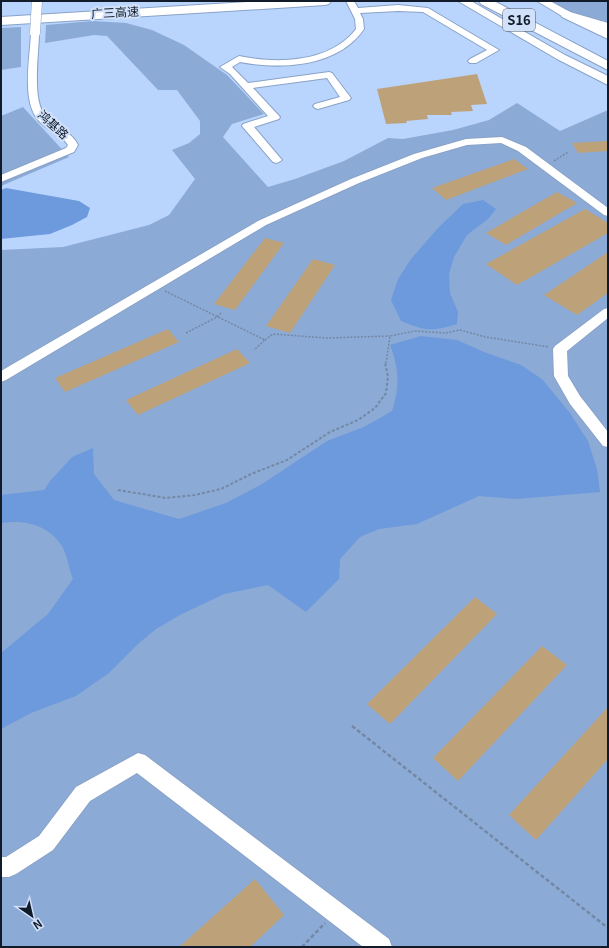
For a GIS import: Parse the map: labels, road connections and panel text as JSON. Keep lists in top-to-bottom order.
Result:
{
  "streets": {
    "highway": ["广三高速", "S16"],
    "street": ["鸿基路"]
  },
  "north": "bottom right"
}
